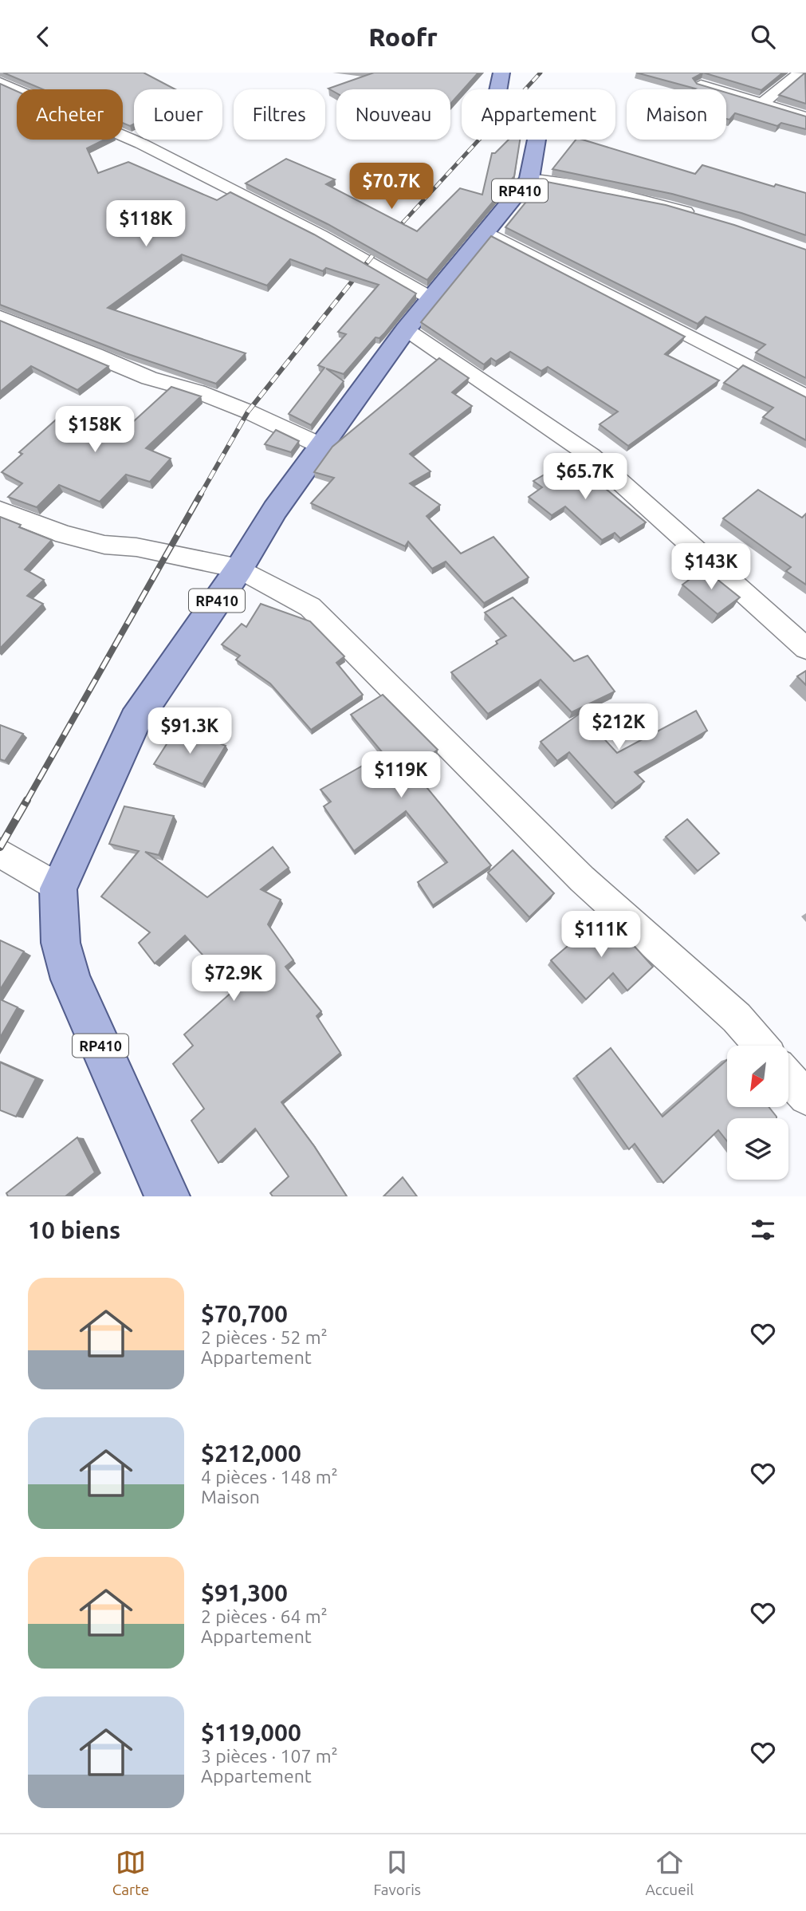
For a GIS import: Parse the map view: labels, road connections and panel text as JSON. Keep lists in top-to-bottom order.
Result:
{
  "streets": {
    "main road": ["RP410"]
  },
  "north": "bottom left",
  "page": {
    "header": "Roofr",
    "chip": [
      "Acheter",
      "Louer",
      "Filtres",
      "Nouveau",
      "Appartement",
      "Maison"
    ],
    "price": [
      "$70.7K",
      "$118K",
      "$158K",
      "$65.7K",
      "$143K",
      "$212K",
      "$91.3K",
      "$119K",
      "$111K",
      "$72.9K"
    ],
    "heading": "10 biens",
    "list": [
      {
        "name": "$70,700",
        "note": "2 pièces · 52 m² · Appartement"
      },
      {
        "name": "$212,000",
        "note": "4 pièces · 148 m² · Maison"
      },
      {
        "name": "$91,300",
        "note": "2 pièces · 64 m² · Appartement"
      },
      {
        "name": "$119,000",
        "note": "3 pièces · 107 m² · Appartement"
      }
    ],
    "tabs": ["Carte", "Favoris", "Accueil"]
  }
}
